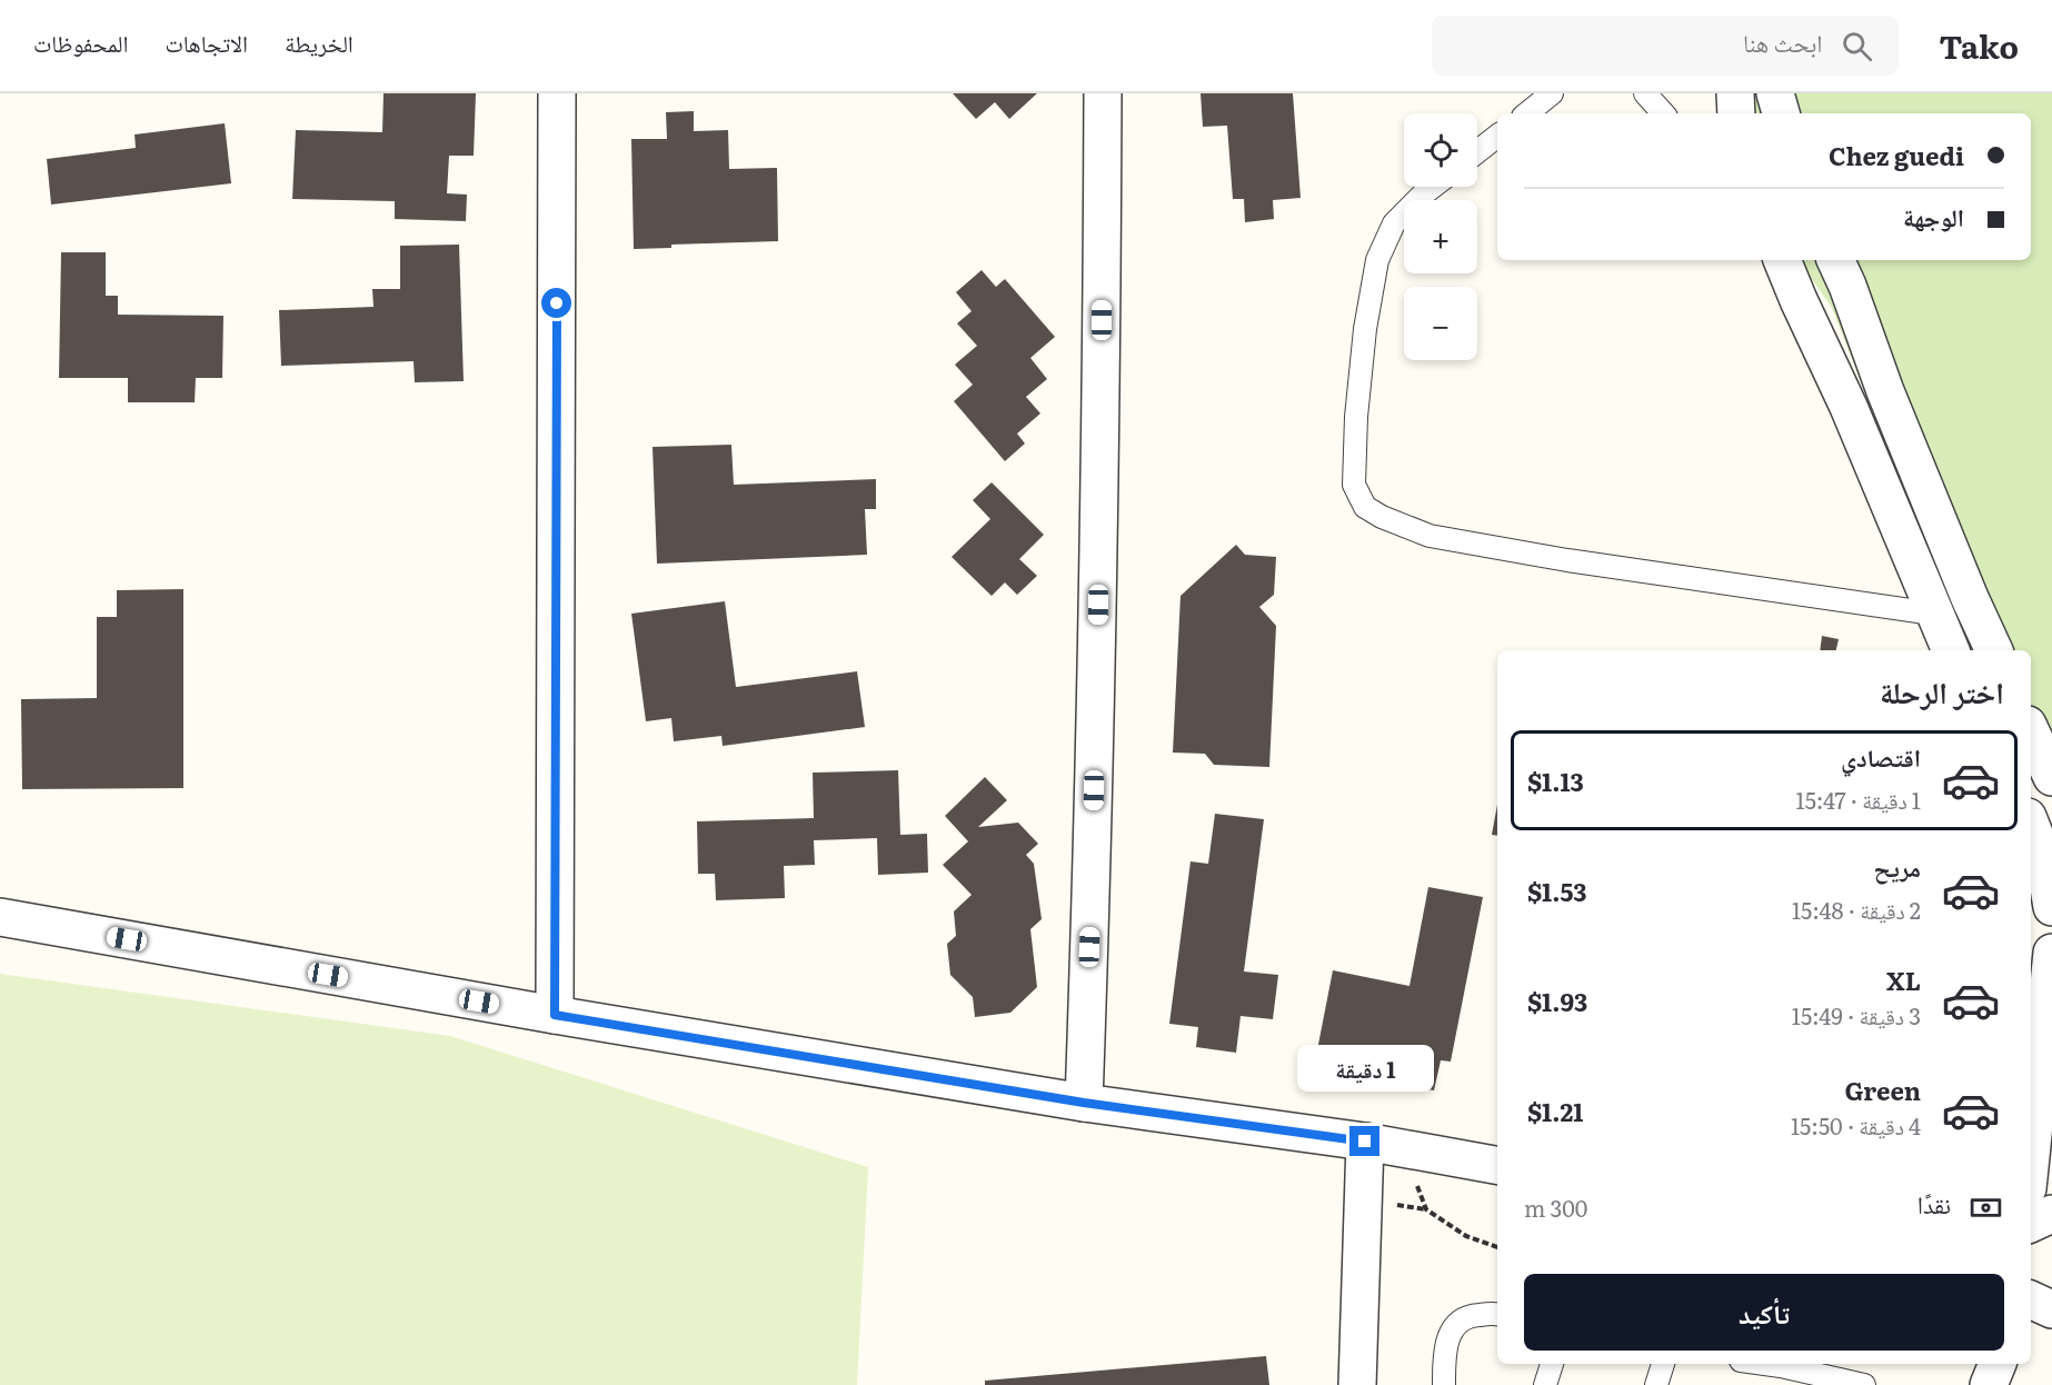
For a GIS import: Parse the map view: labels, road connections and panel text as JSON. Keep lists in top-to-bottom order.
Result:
{
  "page": {
    "header": "Tako",
    "search": "ابحث هنا",
    "nav": ["الخريطة", "الاتجاهات", "المحفوظات"],
    "map_buttons": ["+", "−"],
    "banner": ["Chez guedi", "الوجهة"],
    "heading": "اختر الرحلة",
    "list": [
      {
        "name": "اقتصادي",
        "note": "1 دقيقة · 15:47",
        "value": "$1.13"
      },
      {
        "name": "مريح",
        "note": "2 دقيقة · 15:48",
        "value": "$1.53"
      },
      {
        "name": "XL",
        "note": "3 دقيقة · 15:49",
        "value": "$1.93"
      },
      {
        "name": "Green",
        "note": "4 دقيقة · 15:50",
        "value": "$1.21"
      }
    ],
    "bubble": "1 دقيقة",
    "pay": ["نقدًا", "300 m"],
    "buttons": "تأكيد"
  }
}
